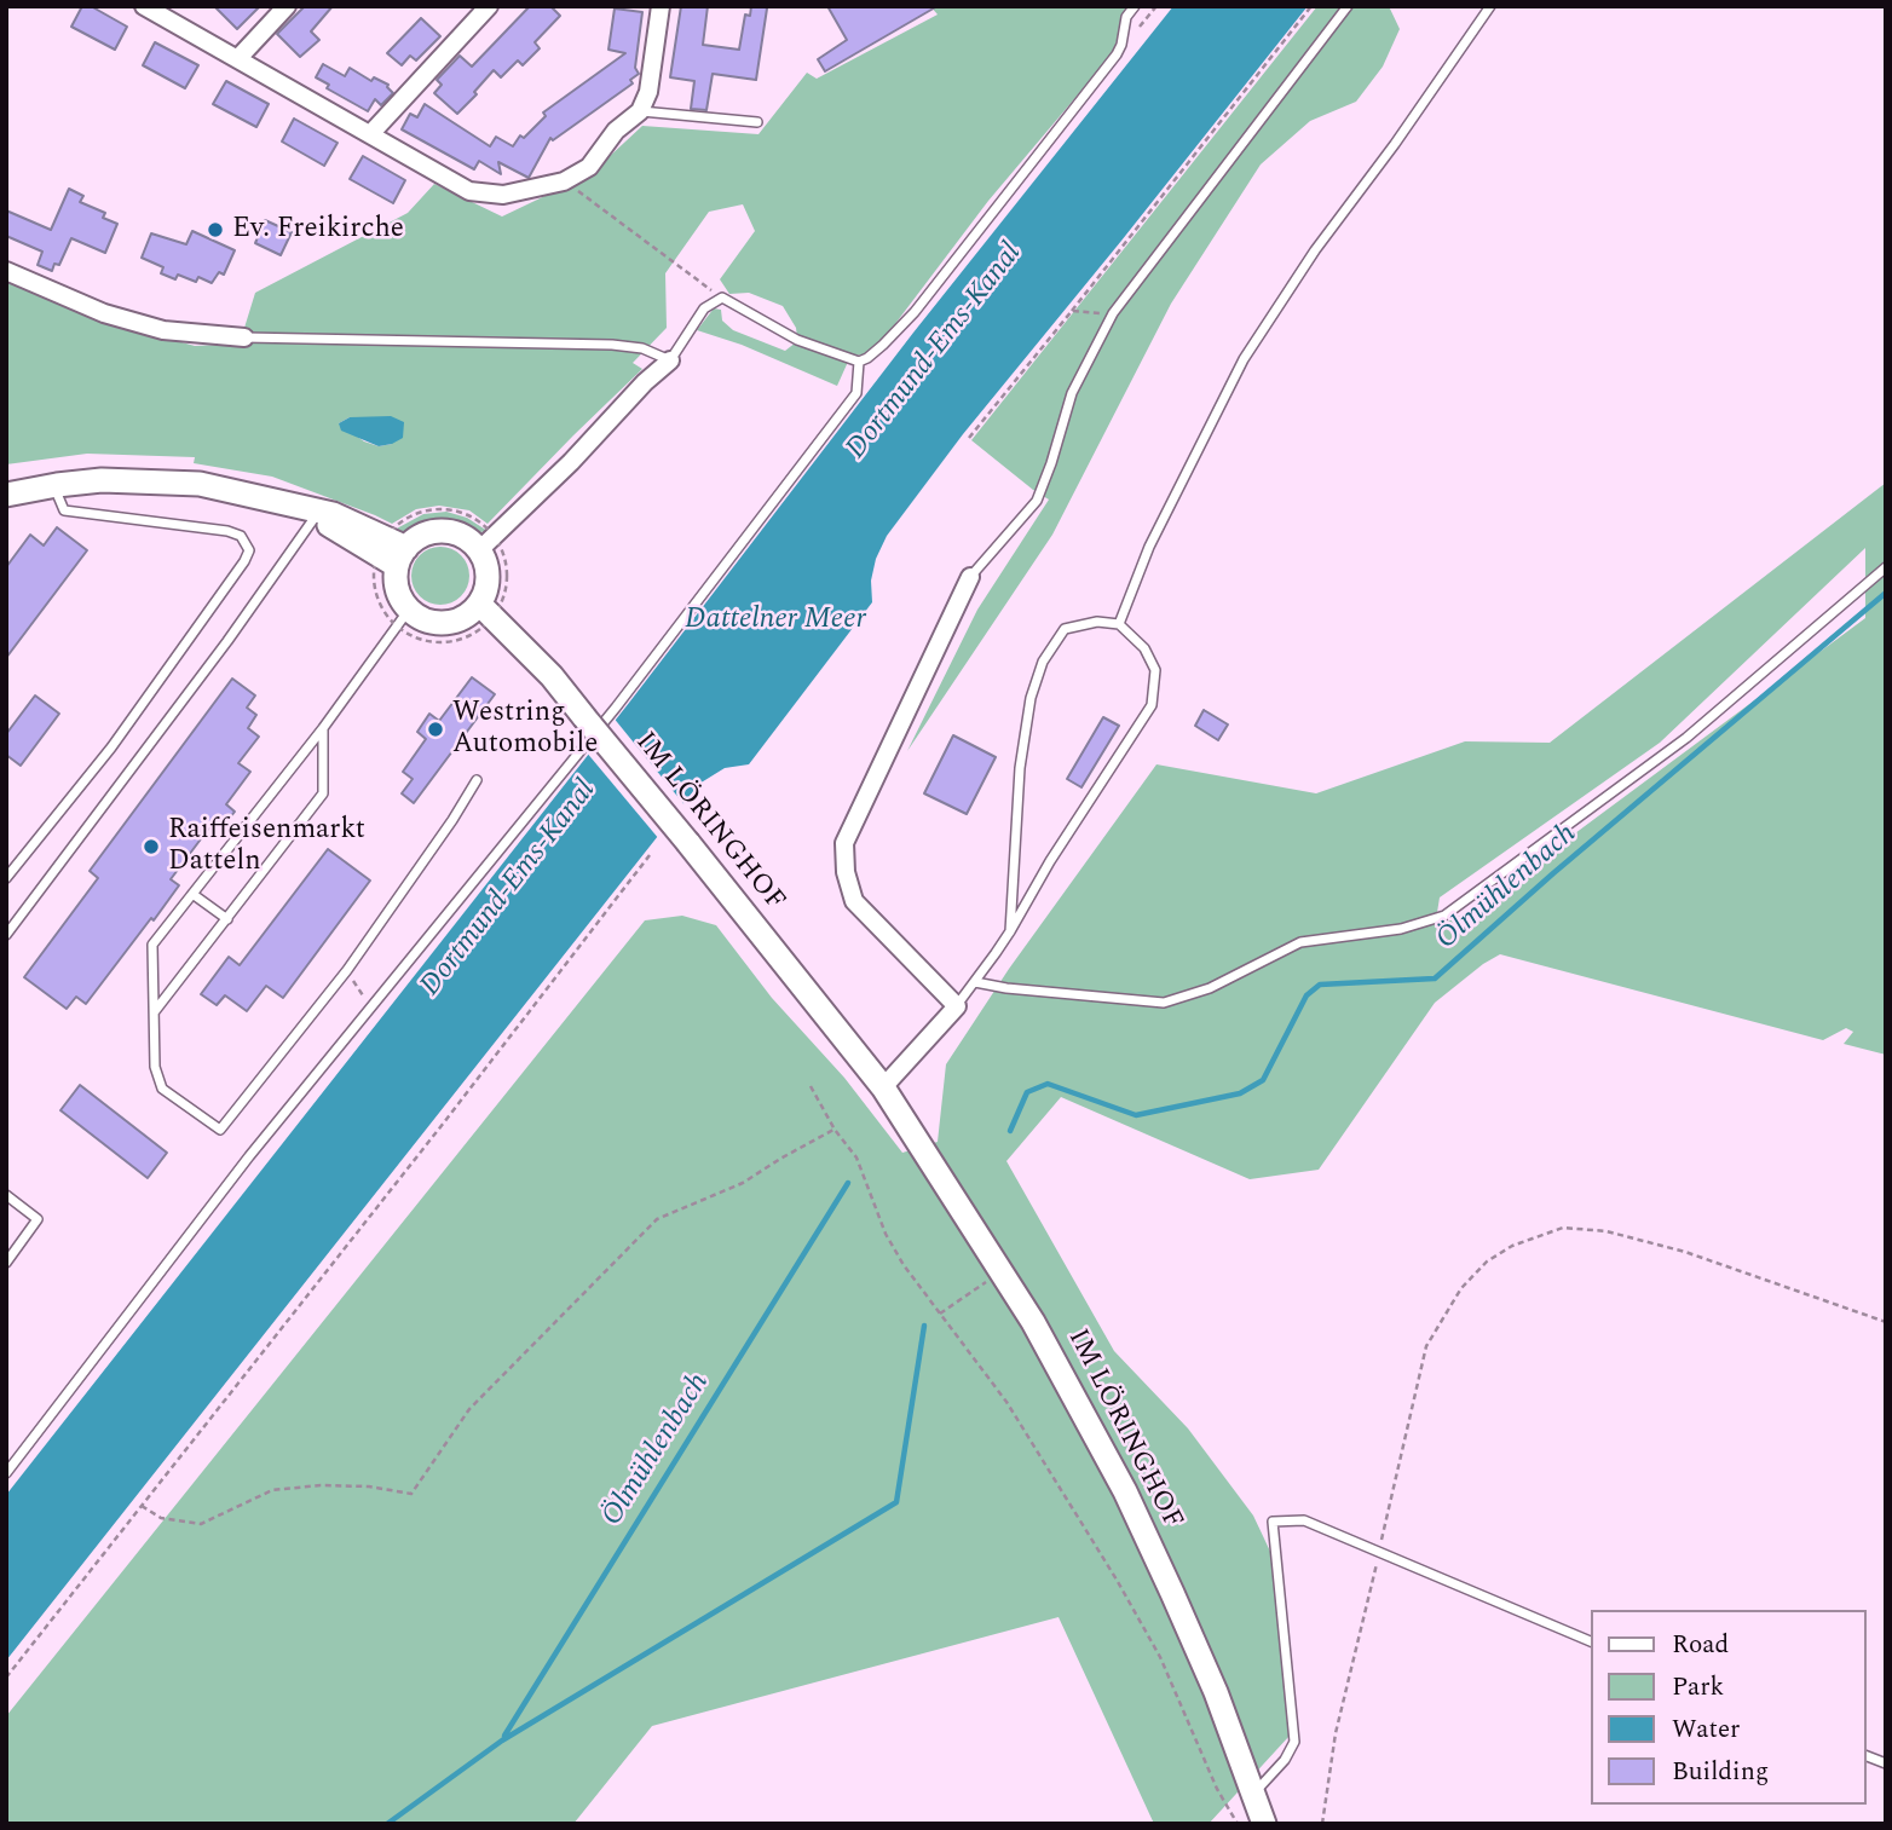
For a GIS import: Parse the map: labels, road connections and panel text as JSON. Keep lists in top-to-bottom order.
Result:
{
  "streets": {
    "street": ["IM LÖRINGHOF"]
  },
  "water": ["Dortmund-Ems-Kanal", "Dattelner Meer", "Ölmühlenbach"],
  "places": ["Ev. Freikirche", "Westring Automobile", "Raiffeisenmarkt Datteln"],
  "legend": [
    "Road",
    "Park",
    "Water",
    "Building"
  ]
}
